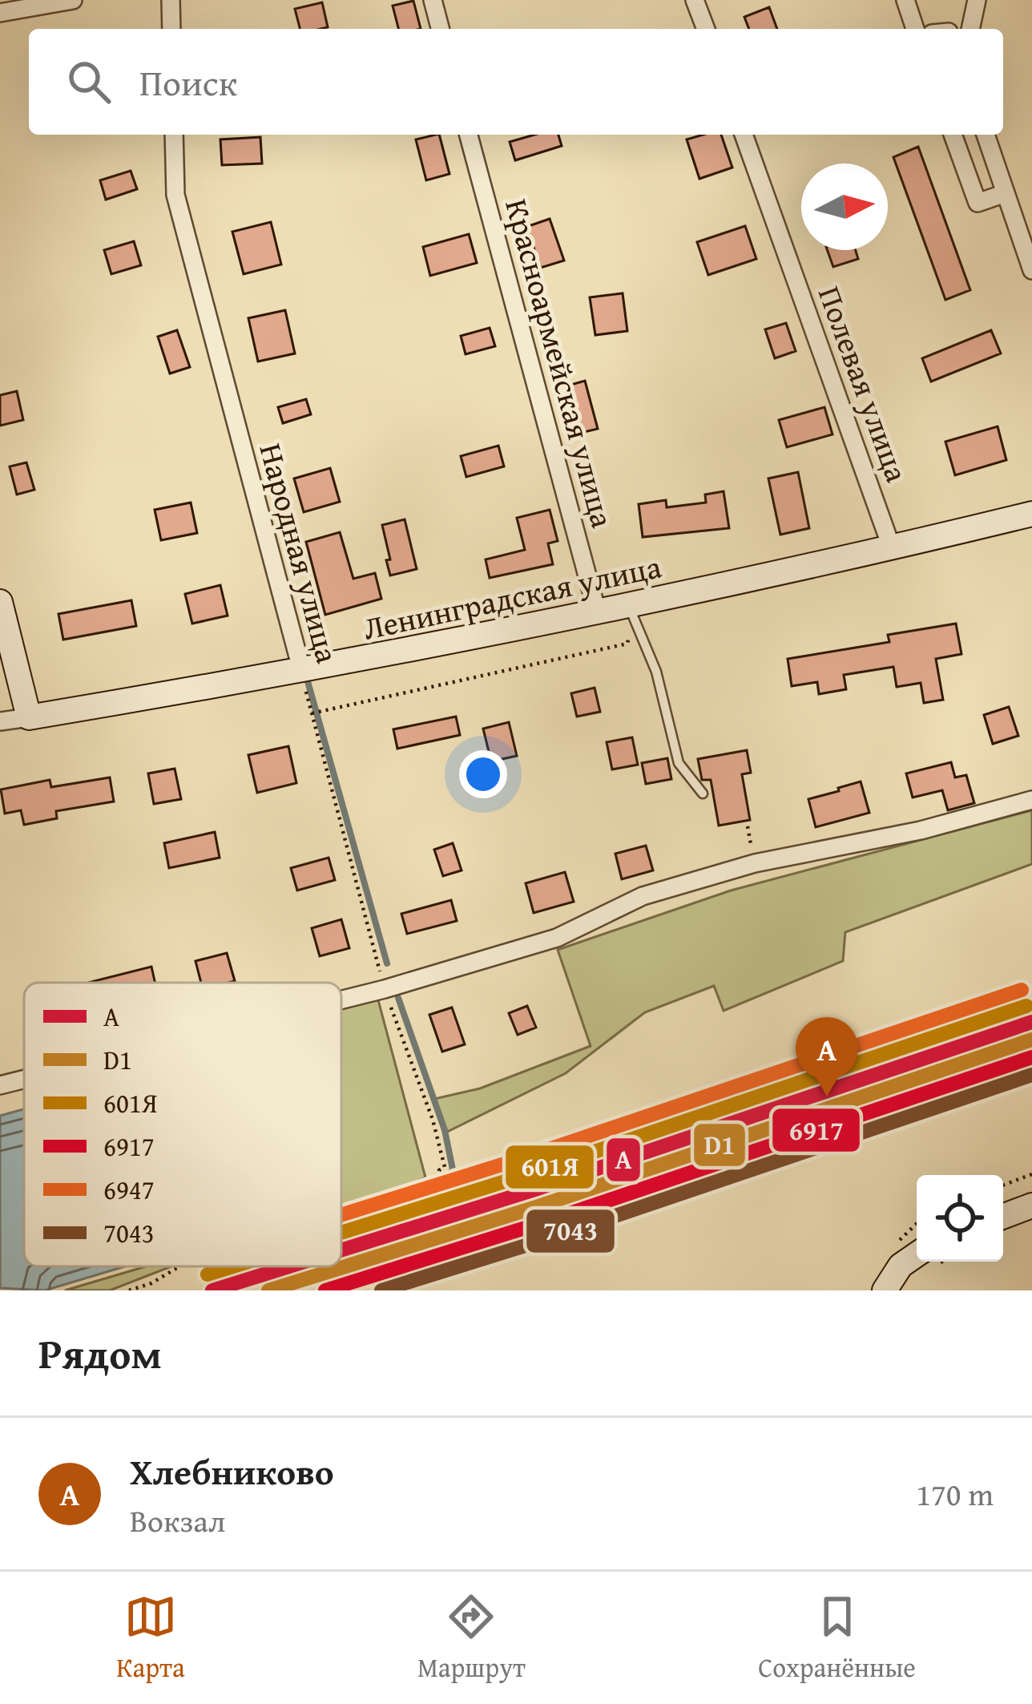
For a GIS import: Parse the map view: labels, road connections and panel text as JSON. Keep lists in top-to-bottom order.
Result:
{
  "streets": {
    "street": [
      "Красноармейская улица",
      "Полевая улица",
      "Народная улица",
      "Ленинградская улица"
    ]
  },
  "crossings": [
    ["Красноармейская улица", "Ленинградская улица"],
    ["Полевая улица", "Ленинградская улица"],
    ["Народная улица", "Ленинградская улица"]
  ],
  "lines": [
    "transit line 6947",
    "transit line 601Я",
    "transit line A",
    "transit line D1",
    "transit line 6917",
    "transit line 7043"
  ],
  "legend": [
    "A",
    "D1",
    "601Я",
    "6917",
    "6947",
    "7043"
  ],
  "north": "right",
  "page": {
    "search": "Поиск",
    "pins": "A",
    "heading": "Рядом",
    "list": [
      {
        "mark": "A",
        "name": "Хлебниково",
        "note": "Вокзал",
        "value": "170 m"
      }
    ],
    "nav": ["Карта", "Маршрут", "Сохранённые"]
  }
}
